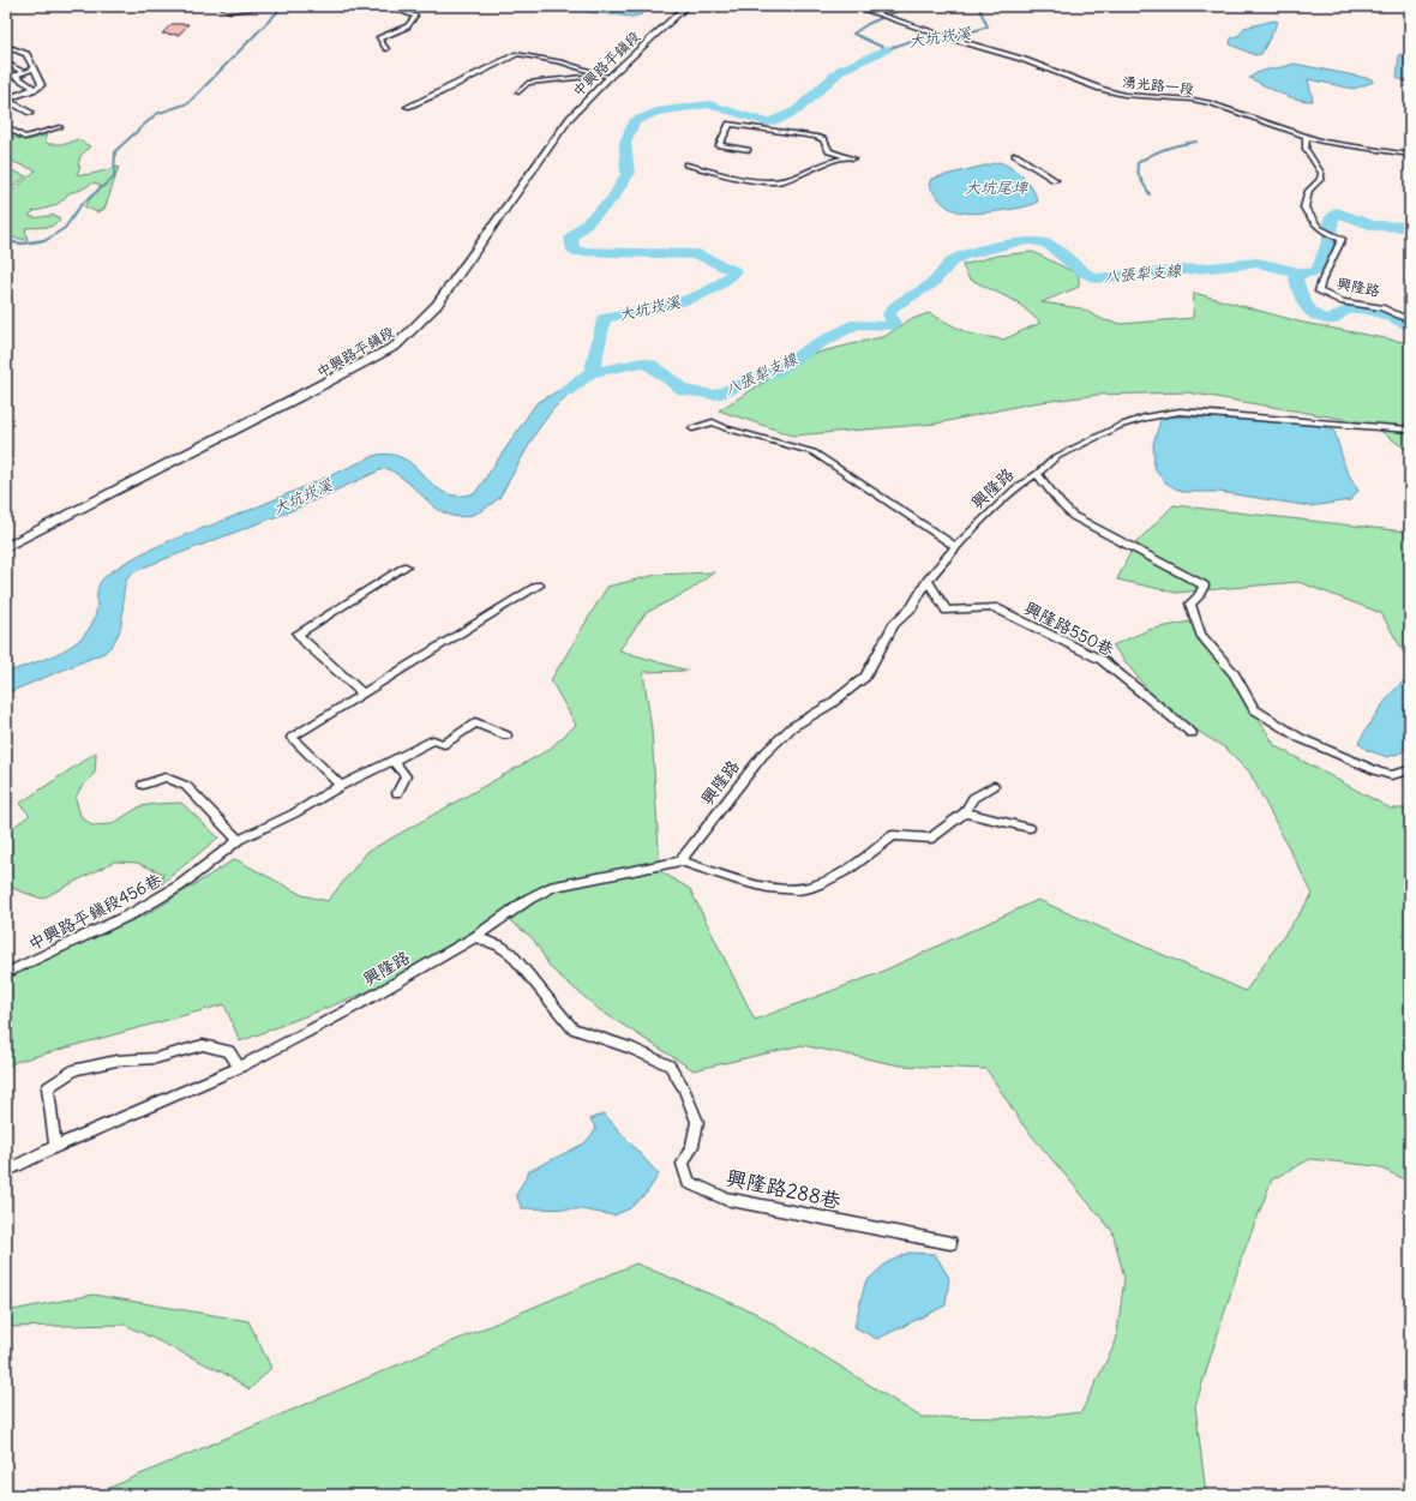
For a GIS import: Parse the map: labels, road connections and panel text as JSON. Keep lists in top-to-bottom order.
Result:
{
  "streets": {
    "street": [
      "中興路平鎮段",
      "湧光路一段",
      "興隆路",
      "興隆路550巷",
      "中興路平鎮段456巷",
      "興隆路288巷"
    ]
  },
  "crossings": [
    ["湧光路一段", "興隆路"],
    ["興隆路", "興隆路550巷"],
    ["興隆路", "興隆路288巷"]
  ],
  "water": ["大坑崁溪", "大坑尾埤", "八張犁支線"]
}
